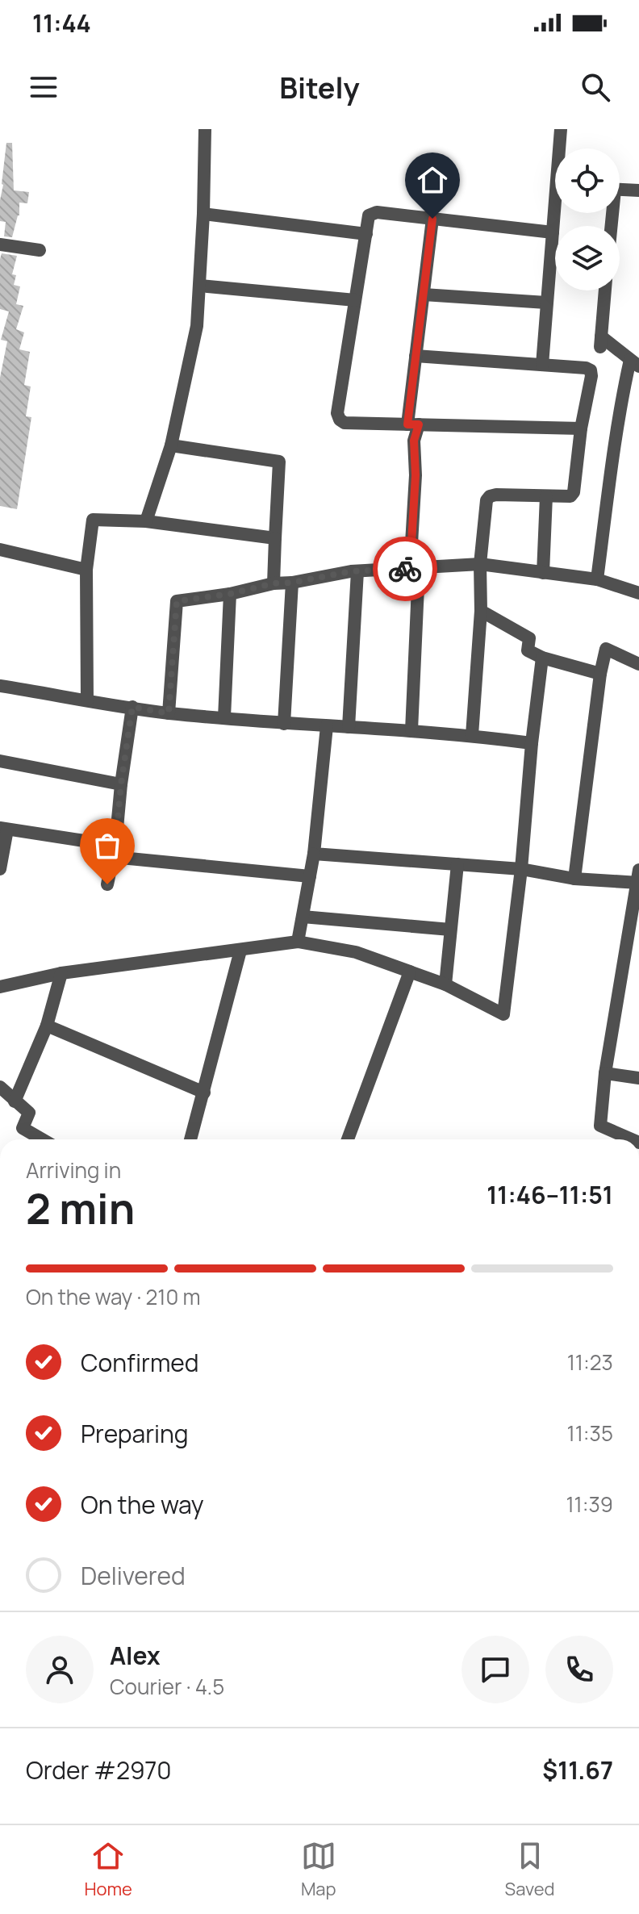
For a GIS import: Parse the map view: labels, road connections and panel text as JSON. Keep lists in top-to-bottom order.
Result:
{
  "page": {
    "status": "11:44",
    "header": "Bitely",
    "heading": ["2 min", "Arriving in", "11:46–11:51"],
    "panel": [
      "Alex",
      "Courier · 4.5",
      "Order #2970",
      "$11.67"
    ],
    "bar": "On the way · 210 m",
    "list": [
      ["Confirmed", "11:23"],
      ["Preparing", "11:35"],
      ["On the way", "11:39"],
      "Delivered"
    ],
    "tabs": ["Home", "Map", "Saved"]
  }
}
